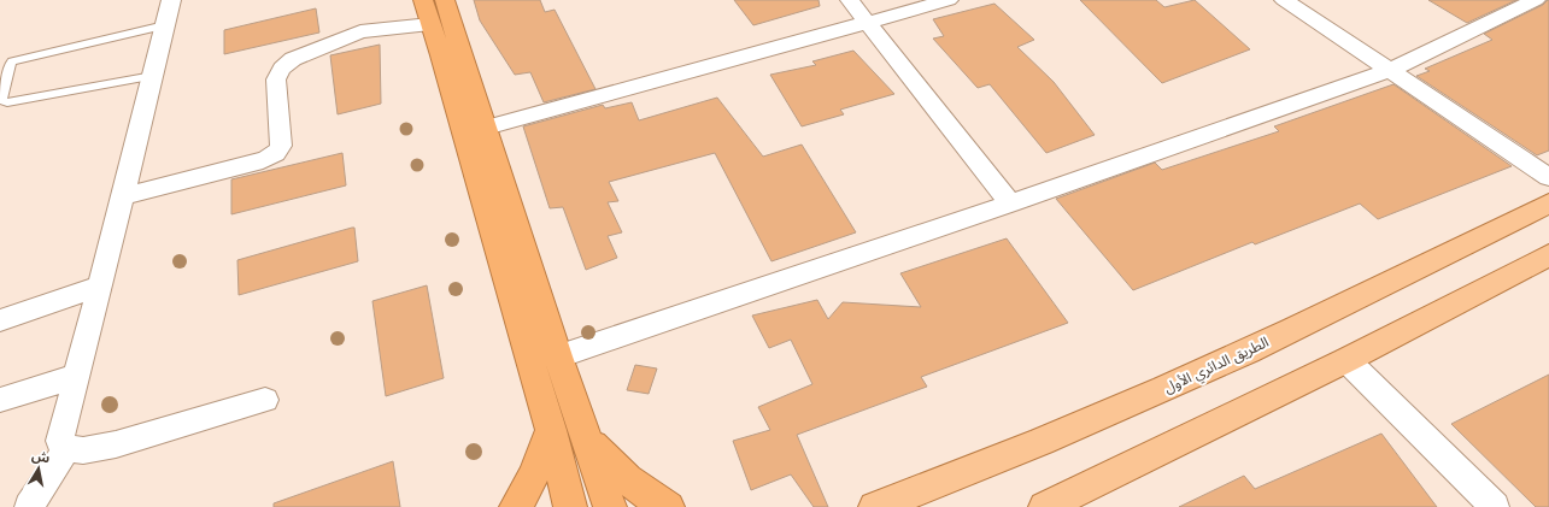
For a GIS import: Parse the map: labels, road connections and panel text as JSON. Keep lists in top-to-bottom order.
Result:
{
  "streets": {
    "main road": ["الطريق الدائري الأول"]
  },
  "north": "top"
}
